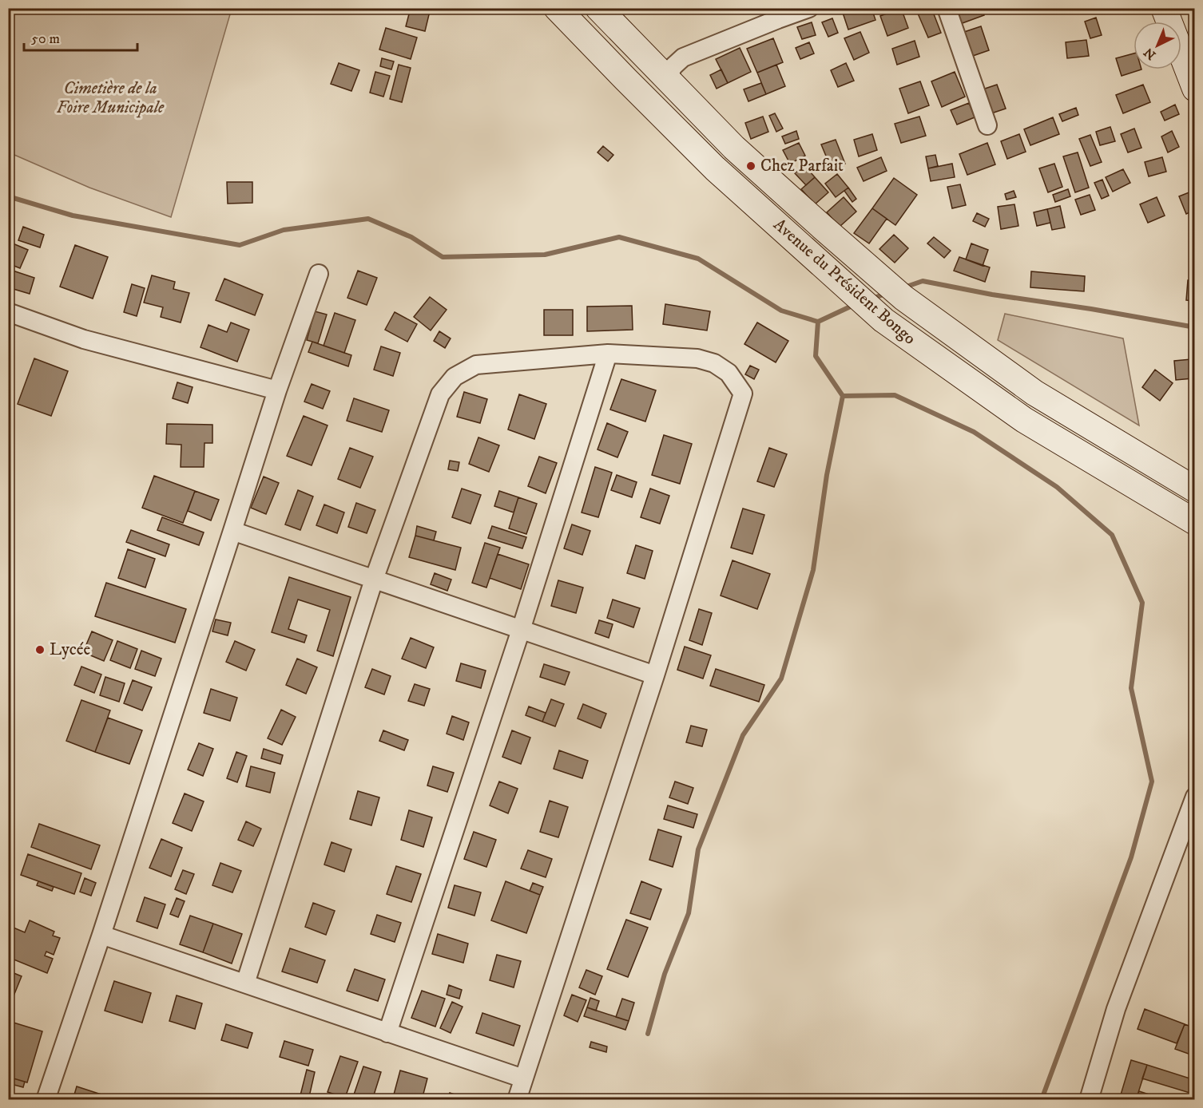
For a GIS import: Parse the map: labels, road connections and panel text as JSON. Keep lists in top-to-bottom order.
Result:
{
  "streets": {
    "street": ["Avenue du Président Bongo"]
  },
  "parks": ["Cimetière de la Foire Municipale"],
  "places": ["Chez Parfait", "Lycée"],
  "scale_bar": "50 m",
  "north": "bottom left"
}
